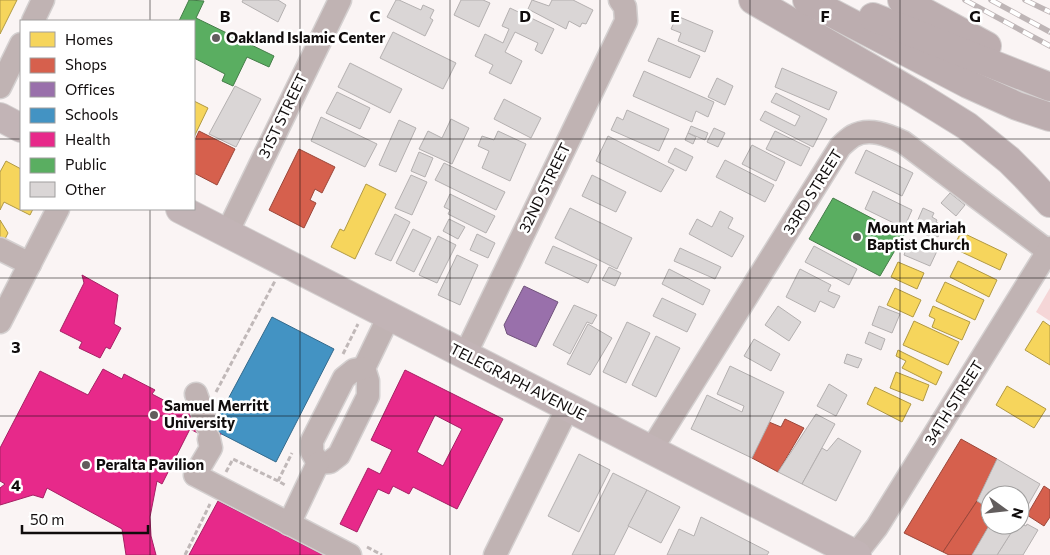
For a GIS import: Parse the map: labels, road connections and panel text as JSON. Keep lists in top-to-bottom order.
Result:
{
  "streets": {
    "main road": ["TELEGRAPH AVENUE"],
    "street": [
      "31ST STREET",
      "32ND STREET",
      "33RD STREET",
      "34TH STREET"
    ]
  },
  "crossings": [
    ["31ST STREET", "TELEGRAPH AVENUE"],
    ["32ND STREET", "TELEGRAPH AVENUE"],
    ["33RD STREET", "TELEGRAPH AVENUE"],
    ["33RD STREET", "34TH STREET"],
    ["TELEGRAPH AVENUE", "34TH STREET"]
  ],
  "places": [
    "Oakland Islamic Center",
    "Mount Mariah Baptist Church",
    "Samuel Merritt University",
    "Peralta Pavilion"
  ],
  "legend": [
    "Homes",
    "Shops",
    "Offices",
    "Schools",
    "Health",
    "Public",
    "Other"
  ],
  "scale_bar": "50 m",
  "north": "right",
  "grid": {
    "columns": [
      "B",
      "C",
      "D",
      "E",
      "F",
      "G"
    ],
    "rows": ["3", "4"]
  }
}
